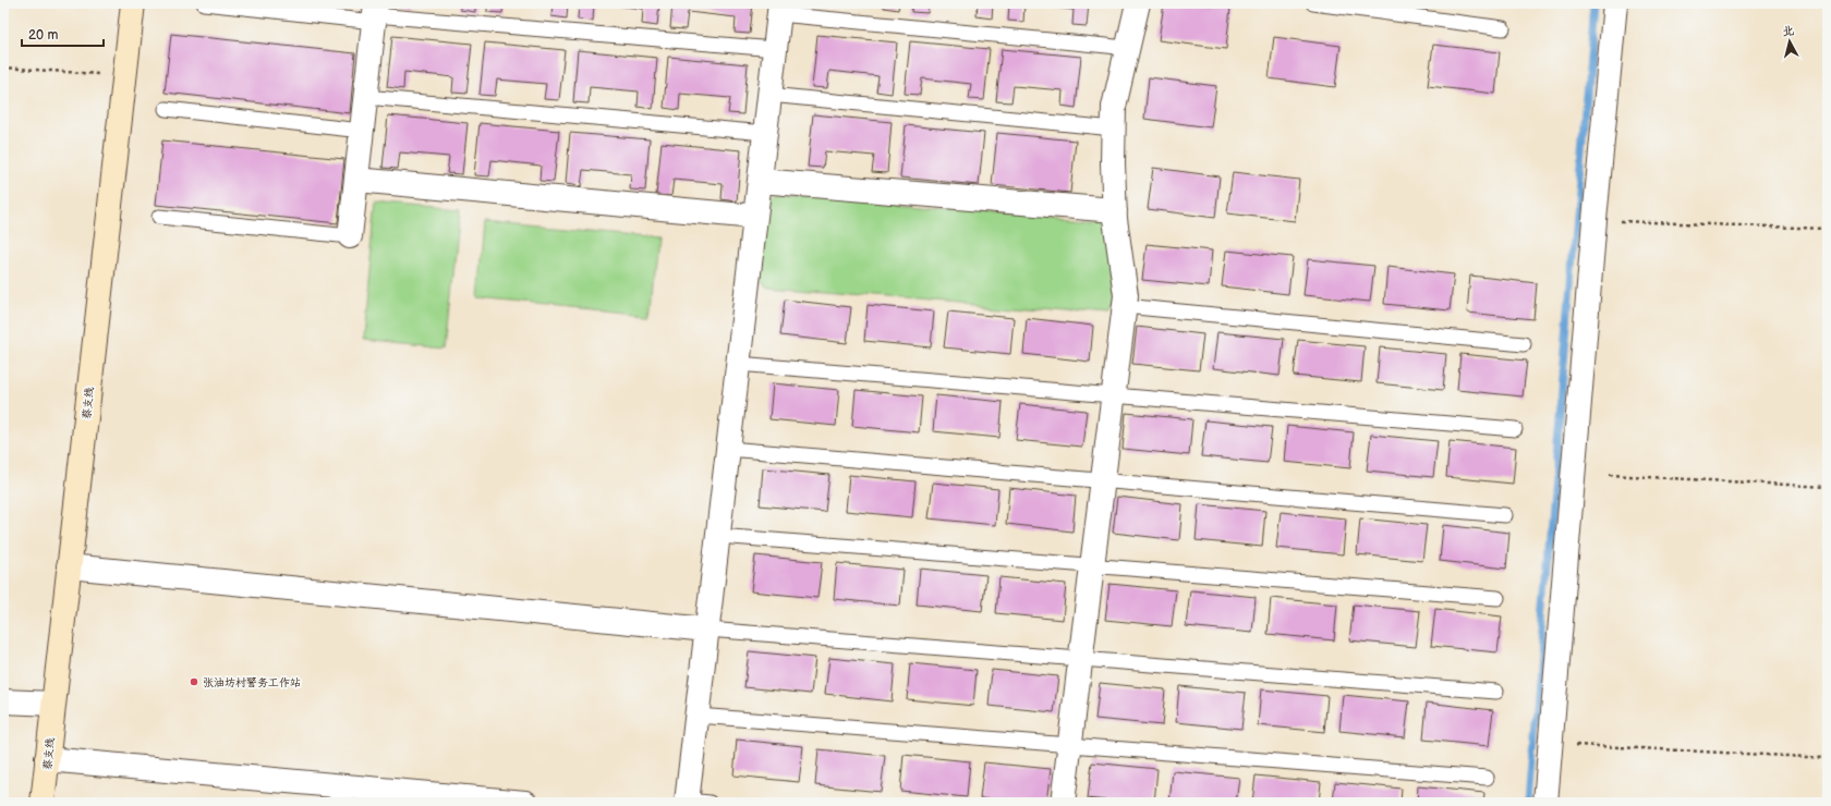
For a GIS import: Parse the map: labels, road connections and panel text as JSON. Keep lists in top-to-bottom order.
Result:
{
  "streets": {
    "street": ["蔡支线"]
  },
  "places": ["张油坊村警务工作站"],
  "scale_bar": "20 m",
  "north": "top"
}
